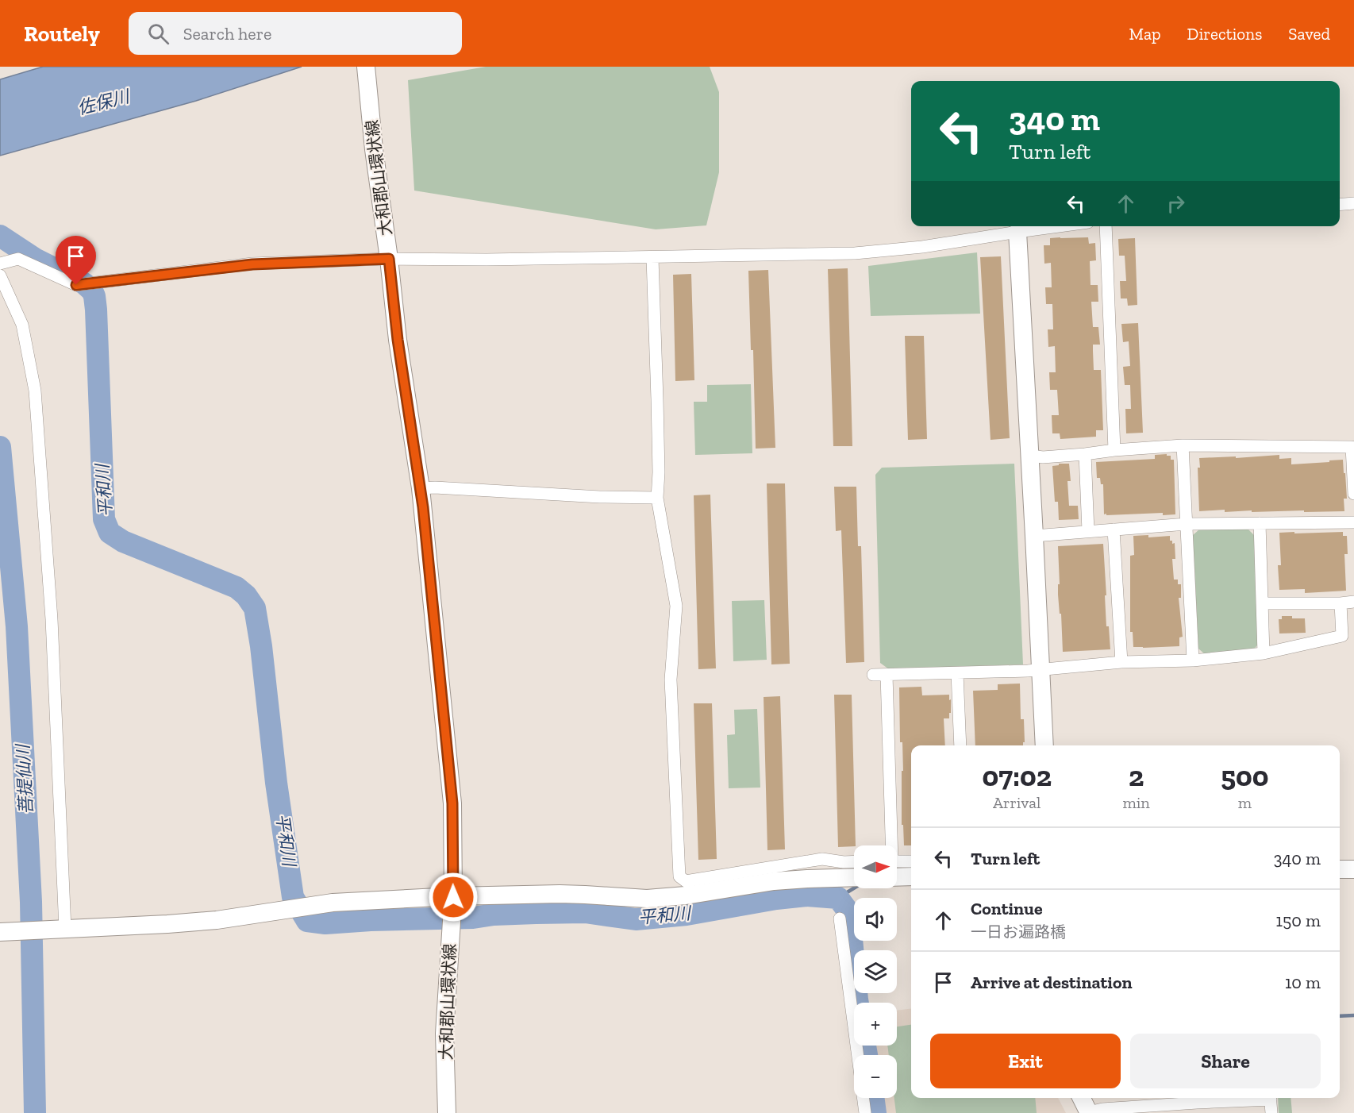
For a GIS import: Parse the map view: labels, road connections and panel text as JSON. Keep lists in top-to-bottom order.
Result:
{
  "streets": {
    "street": ["大和郡山環状線"]
  },
  "water": ["佐保川", "平和川", "菩提仙川"],
  "north": "right",
  "page": {
    "header": "Routely",
    "search": "Search here",
    "nav": ["Map", "Directions", "Saved"],
    "turn": ["340 m", "Turn left"],
    "eta": [
      "07:02",
      "Arrival",
      "2",
      "min",
      "500",
      "m"
    ],
    "list": [
      {
        "name": "Turn left",
        "value": "340 m"
      },
      {
        "name": "Continue",
        "note": "一日お遍路橋",
        "value": "150 m"
      },
      {
        "name": "Arrive at destination",
        "value": "10 m"
      }
    ],
    "map_buttons": ["+", "−"],
    "buttons": ["Exit", "Share"]
  }
}
